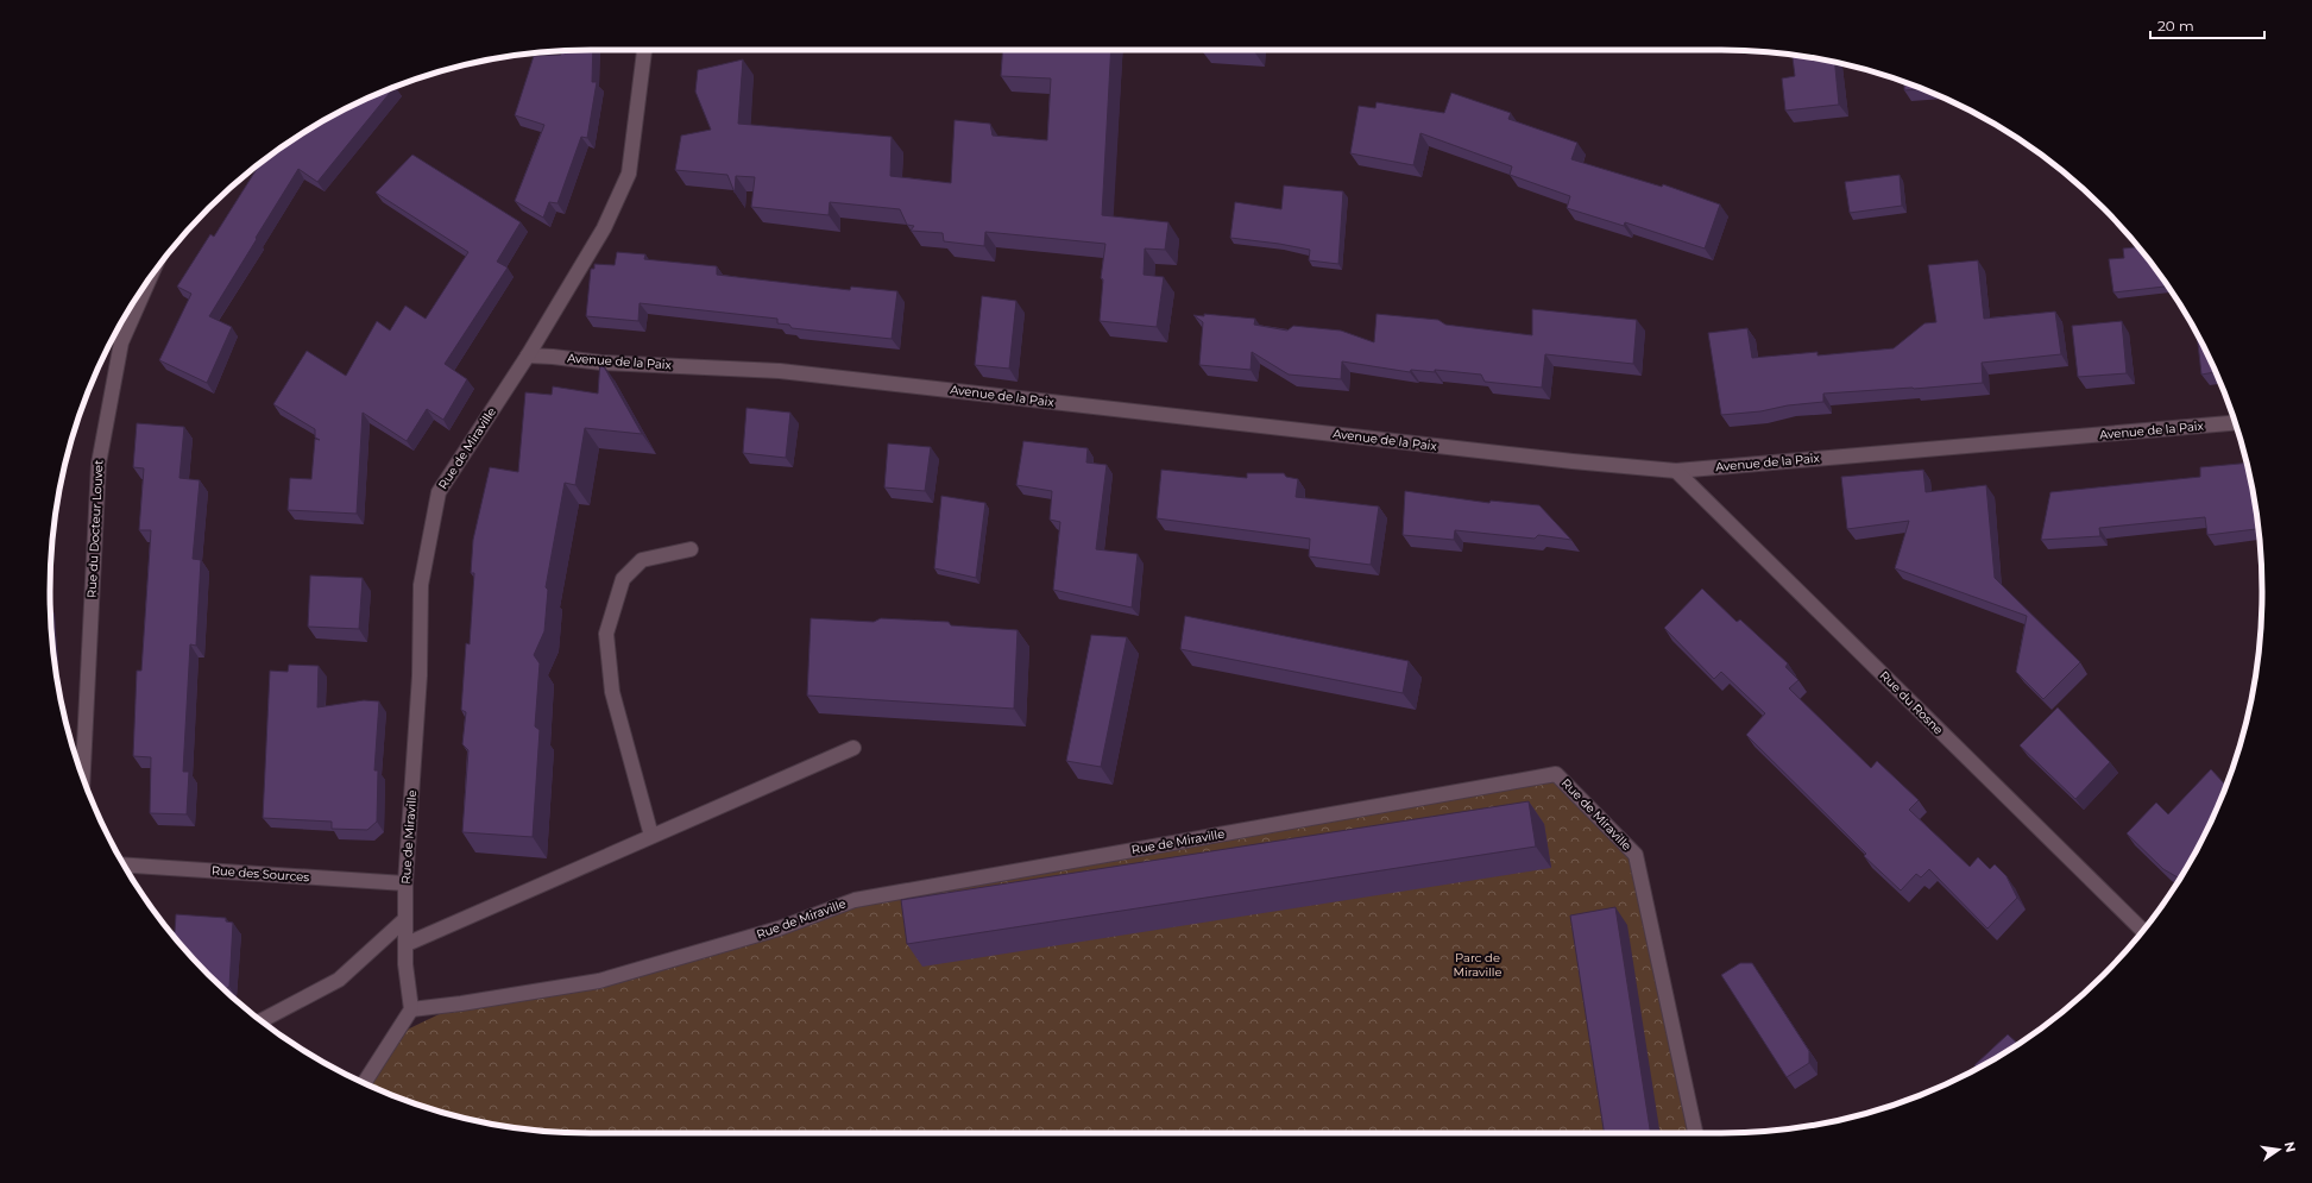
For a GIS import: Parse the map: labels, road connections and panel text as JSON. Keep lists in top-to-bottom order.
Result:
{
  "streets": {
    "street": [
      "Avenue de la Paix",
      "Rue de Miraville",
      "Rue du Docteur Louvet",
      "Rue du Rosne",
      "Rue des Sources"
    ]
  },
  "crossings": [
    ["Avenue de la Paix", "Rue de Miraville"],
    ["Avenue de la Paix", "Rue du Rosne"],
    ["Rue de Miraville", "Rue des Sources"]
  ],
  "parks": ["Parc de Miraville"],
  "scale_bar": "20 m",
  "north": "right"
}
